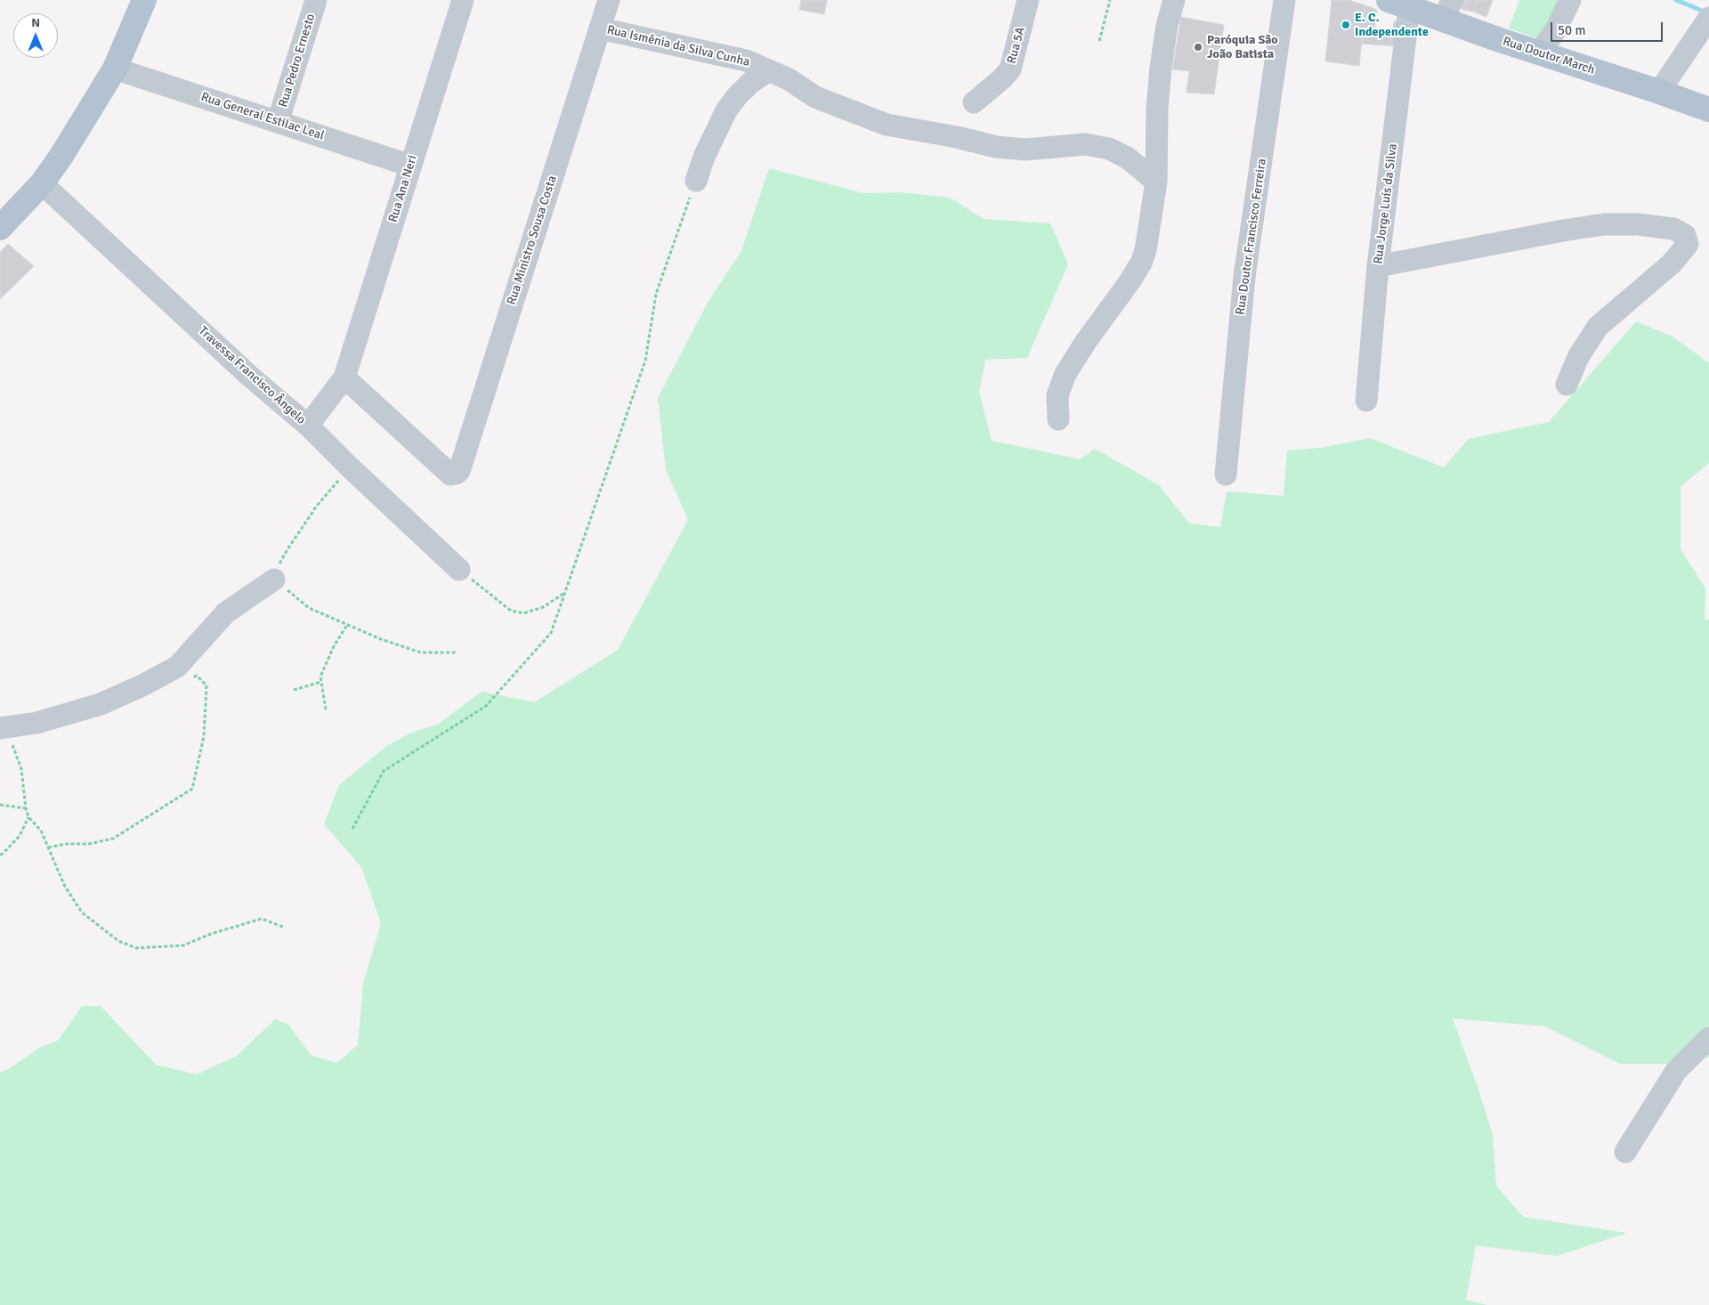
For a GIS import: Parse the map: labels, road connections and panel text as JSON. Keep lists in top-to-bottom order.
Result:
{
  "streets": {
    "main road": ["Rua Doutor March"],
    "street": [
      "Rua 5A",
      "Rua Ismênia da Silva Cunha",
      "Rua Pedro Ernesto",
      "Rua General Estilac Leal",
      "Rua Ana Neri",
      "Rua Jorge Luís da Silva",
      "Rua Doutor Francisco Ferreira",
      "Rua Ministro Sousa Costa",
      "Travessa Francisco Ângelo"
    ]
  },
  "crossings": [
    ["Rua Ismênia da Silva Cunha", "Rua Ministro Sousa Costa"],
    ["Rua Doutor March", "Rua Jorge Luís da Silva"],
    ["Rua Pedro Ernesto", "Rua General Estilac Leal"],
    ["Rua General Estilac Leal", "Rua Ana Neri"],
    ["Rua Ana Neri", "Rua Ministro Sousa Costa"],
    ["Rua Ana Neri", "Travessa Francisco Ângelo"]
  ],
  "places": ["E. C. Independente", "Paróquia São João Batista"],
  "scale_bar": "50 m",
  "north": "top"
}
